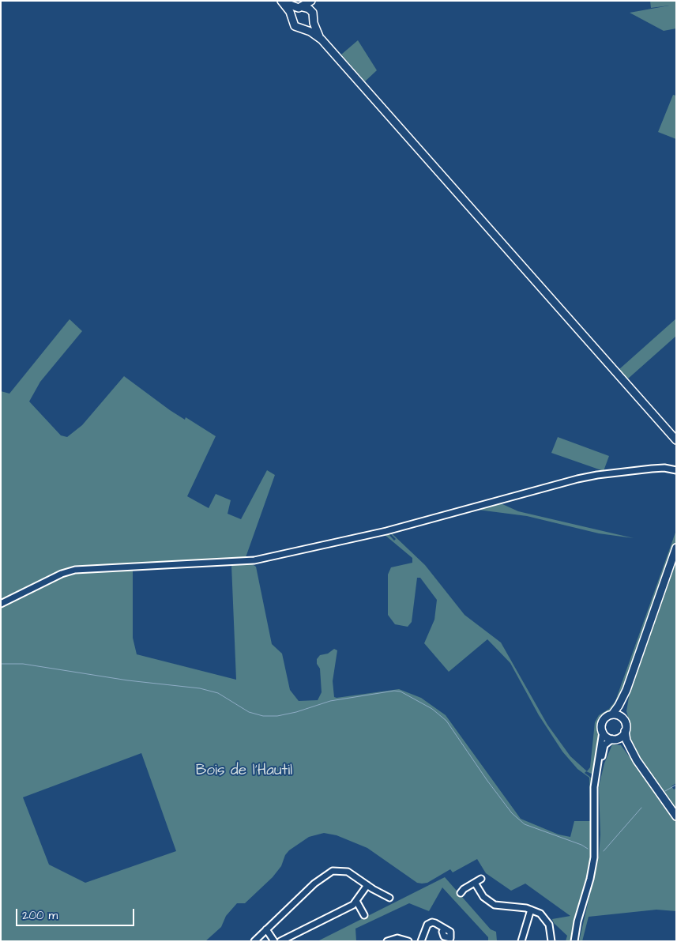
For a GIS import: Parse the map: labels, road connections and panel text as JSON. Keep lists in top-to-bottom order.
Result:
{
  "parks": ["Bois de l'Hautil"],
  "scale_bar": "200 m"
}
